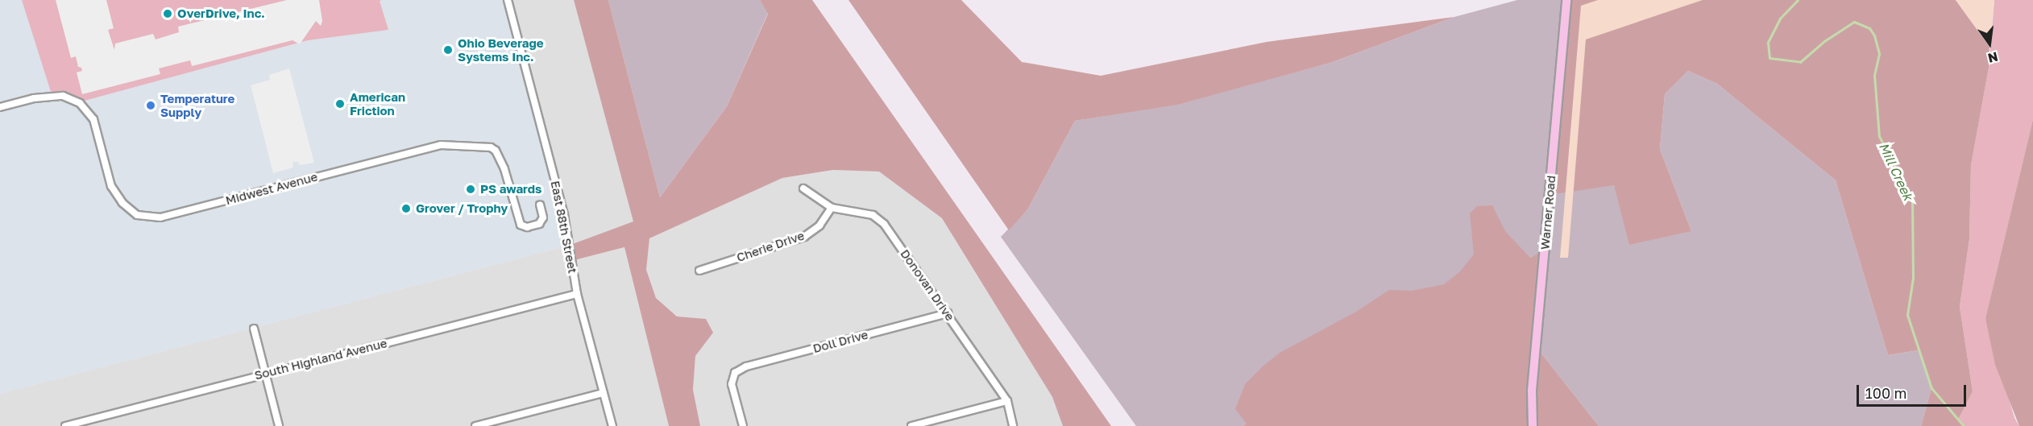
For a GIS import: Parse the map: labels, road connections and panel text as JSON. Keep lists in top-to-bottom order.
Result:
{
  "streets": {
    "main road": ["Warner Road"],
    "street": [
      "Midwest Avenue",
      "East 88th Street",
      "Cherie Drive",
      "Donovan Drive",
      "Doll Drive",
      "South Highland Avenue"
    ]
  },
  "crossings": [
    ["East 88th Street", "South Highland Avenue"],
    ["Cherie Drive", "Donovan Drive"],
    ["Donovan Drive", "Doll Drive"]
  ],
  "water": ["Mill Creek"],
  "places": [
    "OverDrive, Inc.",
    "Ohio Beverage Systems Inc.",
    "American Friction",
    "Temperature Supply",
    "PS awards",
    "Grover / Trophy"
  ],
  "scale_bar": "100 m",
  "north": "bottom"
}
